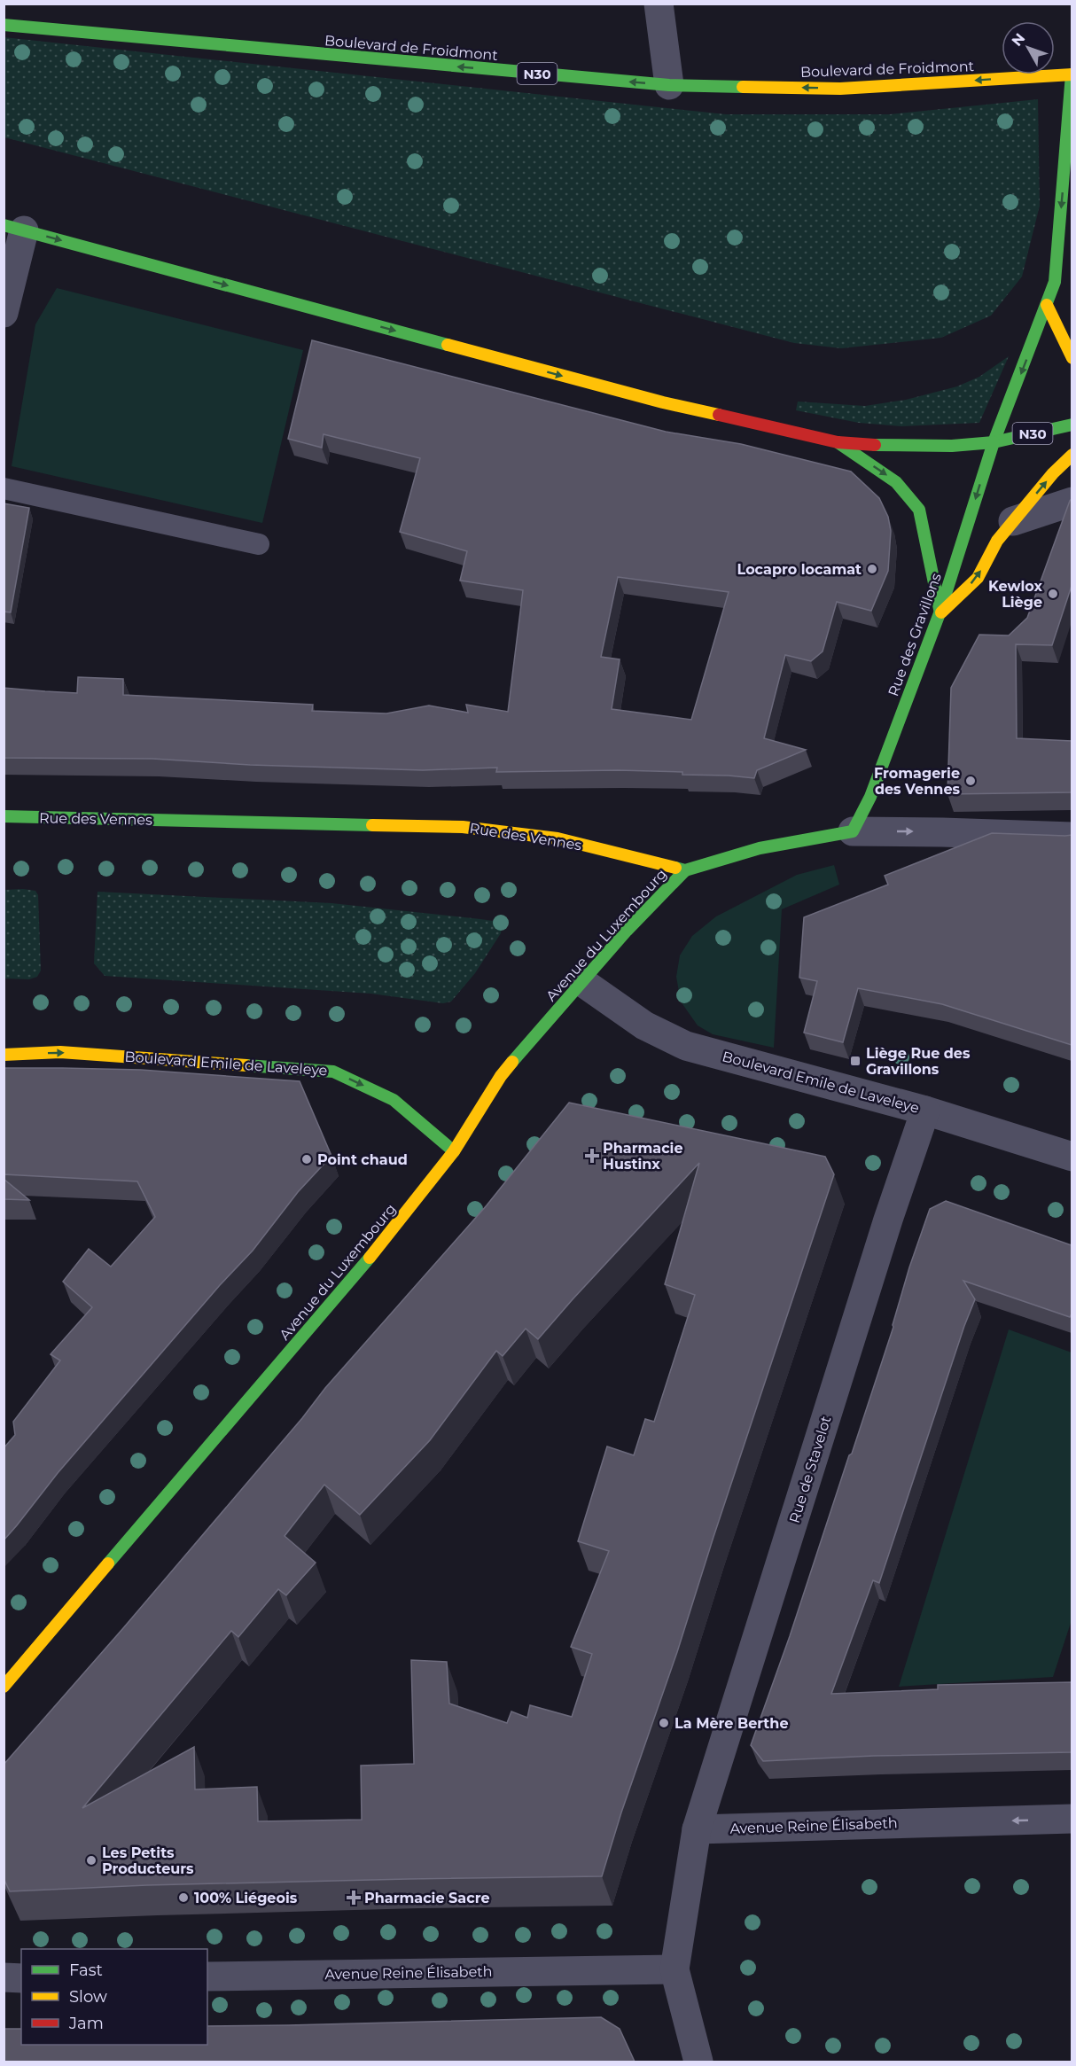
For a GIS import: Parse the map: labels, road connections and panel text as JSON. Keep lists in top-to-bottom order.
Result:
{
  "streets": {
    "street": [
      "Boulevard de Froidmont",
      "N30",
      "Rue des Gravillons",
      "Rue des Vennes",
      "Avenue du Luxembourg",
      "Boulevard Emile de Laveleye",
      "Rue de Stavelot",
      "Avenue Reine Élisabeth"
    ]
  },
  "crossings": [
    ["Boulevard de Froidmont", "Rue des Gravillons"],
    ["N30", "Rue des Gravillons"],
    ["Rue des Vennes", "Avenue du Luxembourg"],
    ["Avenue du Luxembourg", "Boulevard Emile de Laveleye"],
    ["Boulevard Emile de Laveleye", "Rue de Stavelot"],
    ["Rue de Stavelot", "Avenue Reine Élisabeth"]
  ],
  "one_way": [
    "Boulevard de Froidmont",
    "Rue des Gravillons",
    "Boulevard Emile de Laveleye",
    "Avenue Reine Élisabeth"
  ],
  "places": {
    "other": [
      "Locapro locamat",
      "Kewlox Liège",
      "Fromagerie des Vennes",
      "Point chaud",
      "La Mère Berthe",
      "Les Petits Producteurs",
      "100% Liégeois"
    ],
    "transit": ["Liège Rue des Gravillons"],
    "health": ["Pharmacie Hustinx", "Pharmacie Sacre"]
  },
  "legend": ["Fast", "Slow", "Jam"],
  "north": "top left"
}
